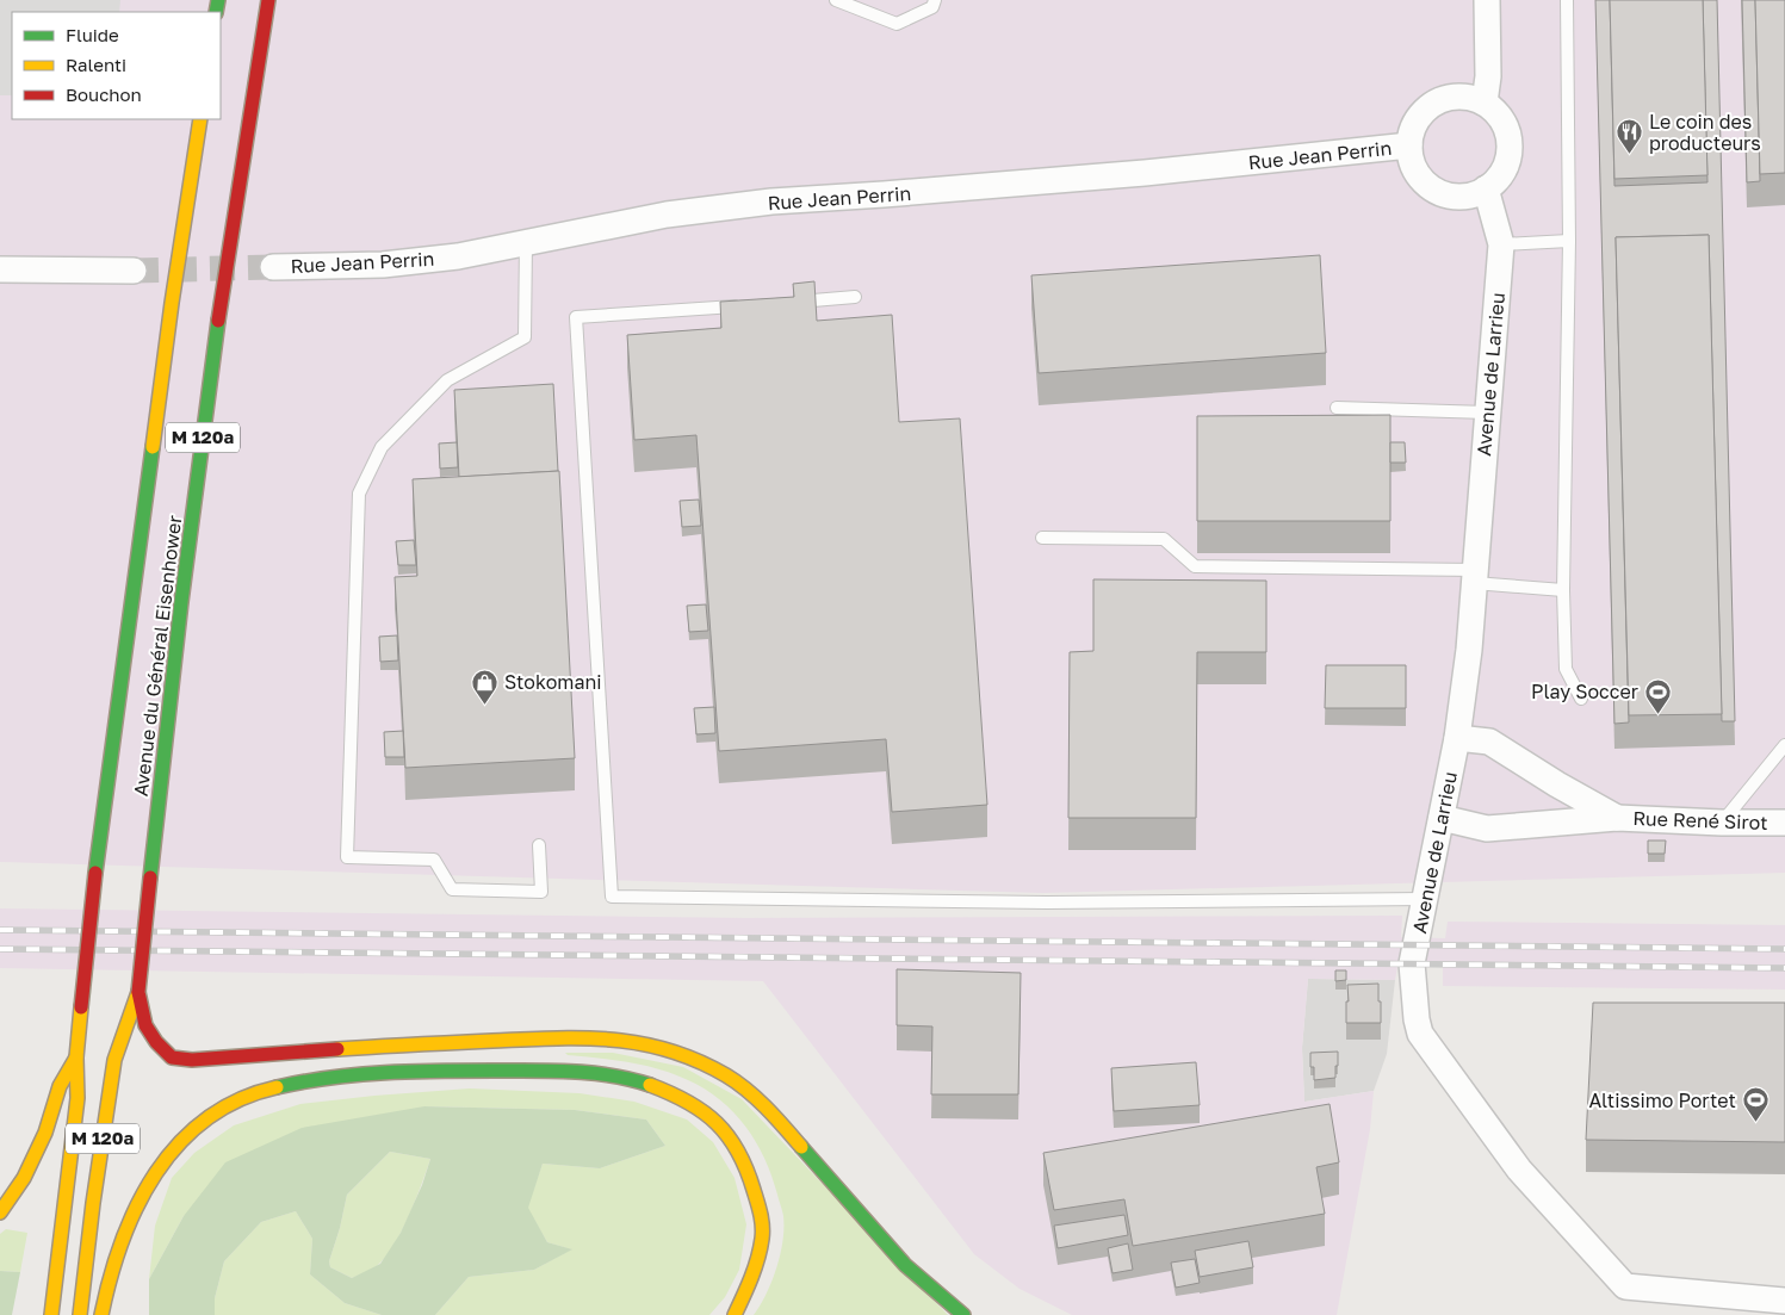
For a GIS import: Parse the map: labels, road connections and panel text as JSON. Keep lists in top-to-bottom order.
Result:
{
  "streets": {
    "main road": ["M 120a", "Avenue du Général Eisenhower"],
    "street": ["Rue Jean Perrin", "Avenue de Larrieu", "Rue René Sirot"]
  },
  "crossings": [
    ["Rue Jean Perrin", "Avenue de Larrieu"],
    ["Avenue de Larrieu", "Rue René Sirot"]
  ],
  "places": {
    "restaurant": ["Le coin des producteurs"],
    "shop": ["Stokomani"],
    "sports": ["Play Soccer", "Altissimo Portet"]
  },
  "legend": ["Fluide", "Ralenti", "Bouchon"]
}
